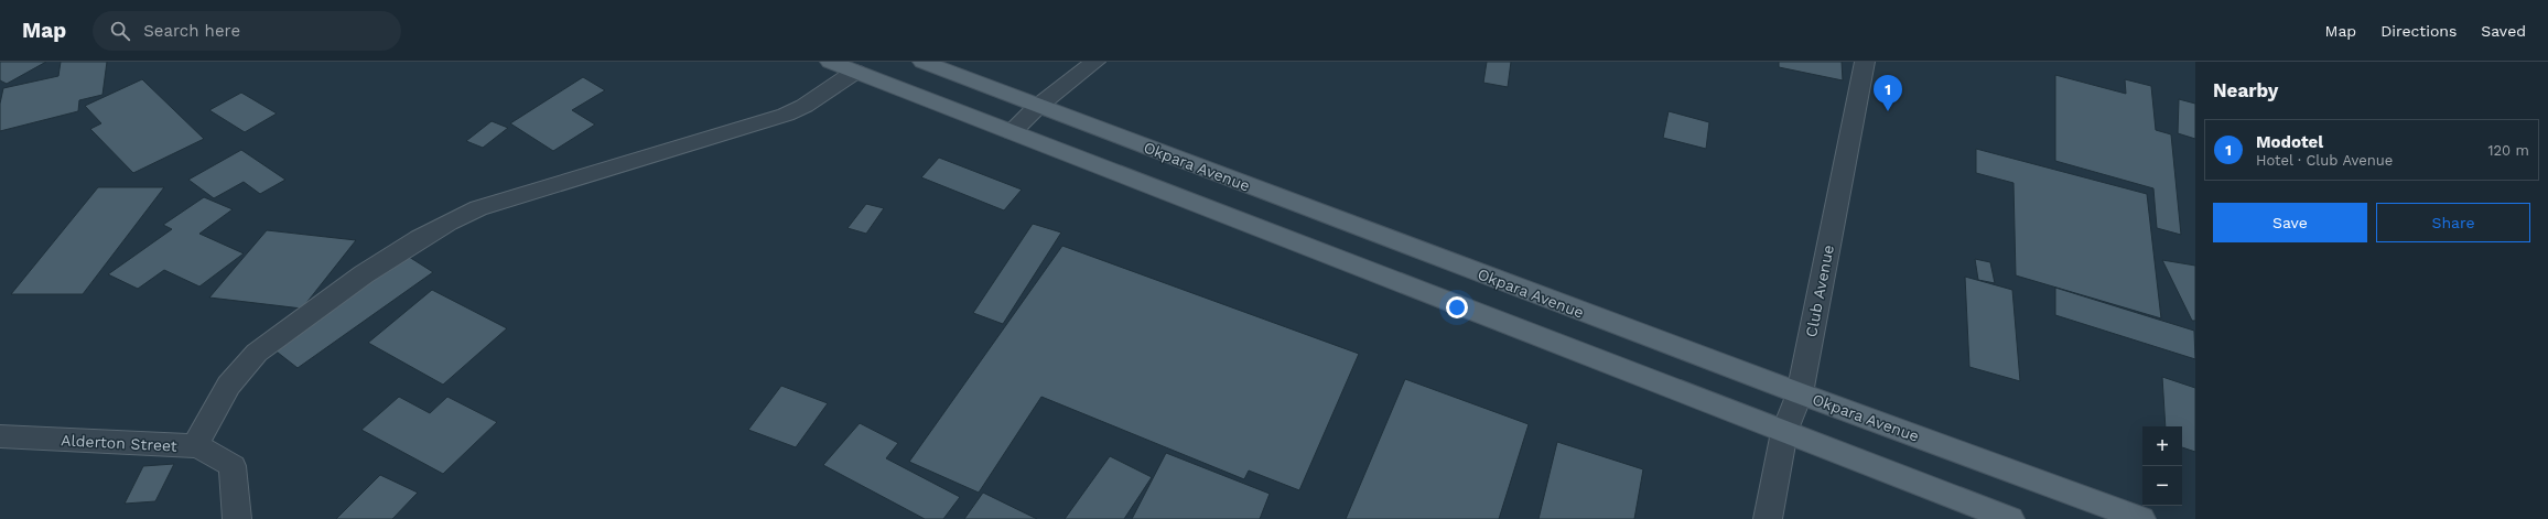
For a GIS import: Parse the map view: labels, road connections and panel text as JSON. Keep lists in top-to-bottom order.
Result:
{
  "streets": {
    "main road": ["Okpara Avenue"],
    "street": ["Club Avenue", "Alderton Street"]
  },
  "crossings": [
    ["Okpara Avenue", "Club Avenue"]
  ],
  "page": {
    "header": "Map",
    "search": "Search here",
    "nav": ["Map", "Directions", "Saved"],
    "heading": "Nearby",
    "pins": "1",
    "list": [
      {
        "mark": "1",
        "name": "Modotel",
        "note": "Hotel · Club Avenue",
        "value": "120 m"
      }
    ],
    "buttons": ["Save", "Share"],
    "map_buttons": ["+", "−"]
  }
}
